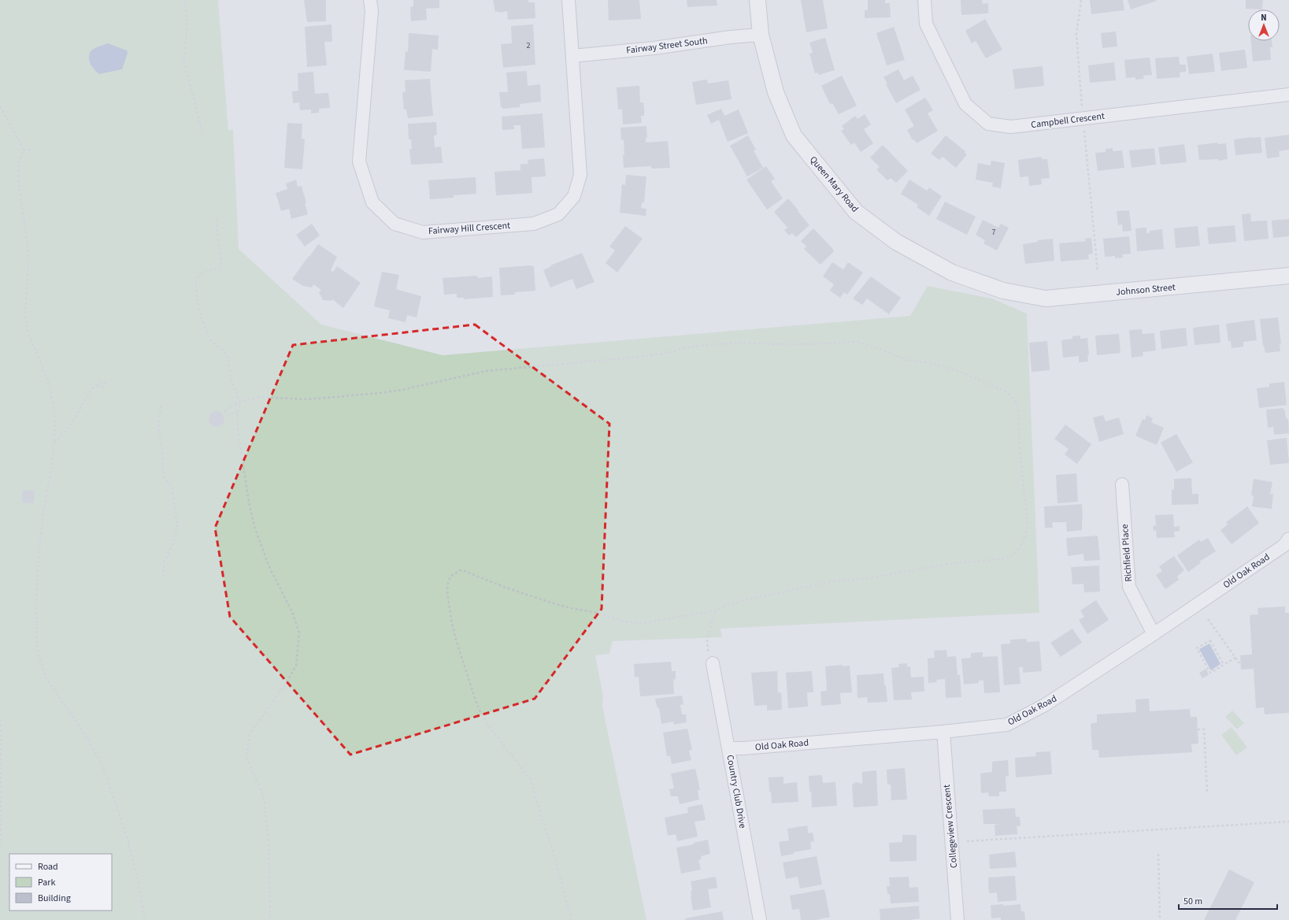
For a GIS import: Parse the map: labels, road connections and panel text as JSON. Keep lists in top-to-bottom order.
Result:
{
  "streets": {
    "street": [
      "Fairway Street South",
      "Campbell Crescent",
      "Queen Mary Road",
      "Fairway Hill Crescent",
      "Johnson Street",
      "Richfield Place",
      "Old Oak Road",
      "Country Club Drive",
      "Collegeview Crescent"
    ]
  },
  "crossings": [
    ["Fairway Street South", "Queen Mary Road"],
    ["Fairway Street South", "Fairway Hill Crescent"],
    ["Queen Mary Road", "Johnson Street"],
    ["Richfield Place", "Old Oak Road"],
    ["Old Oak Road", "Country Club Drive"],
    ["Old Oak Road", "Collegeview Crescent"]
  ],
  "house_numbers": ["2", "7"],
  "legend": ["Road", "Park", "Building"],
  "scale_bar": "50 m",
  "north": "top"
}
